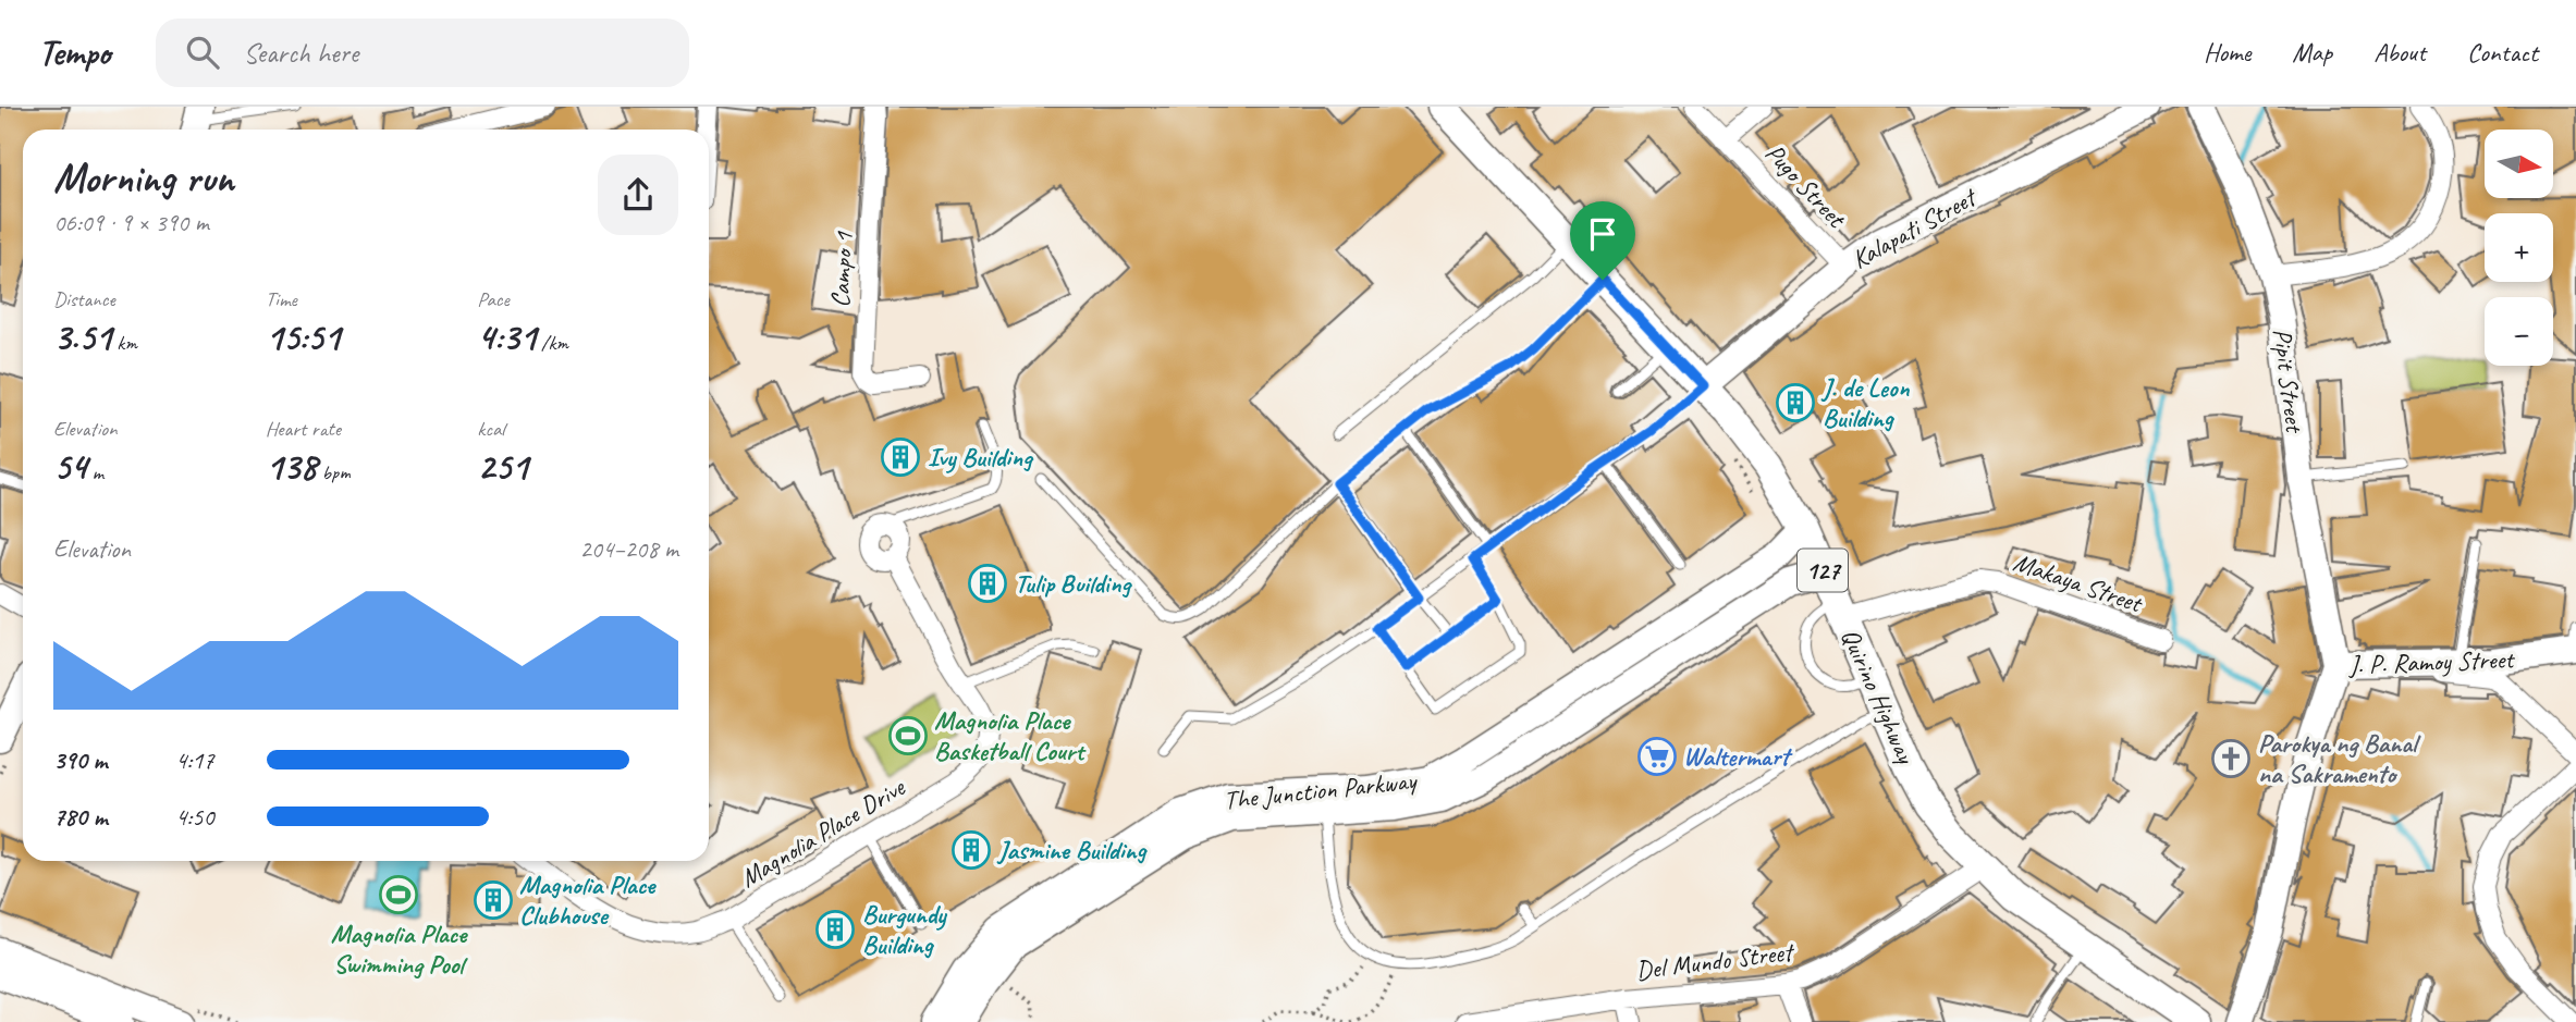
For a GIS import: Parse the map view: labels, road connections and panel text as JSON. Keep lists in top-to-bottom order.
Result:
{
  "streets": {
    "main road": ["127", "Quirino Highway"],
    "street": [
      "Pugo Street",
      "Kalapati Street",
      "Campo 1",
      "Pipit Street",
      "Makaya Street",
      "J. P. Ramoy Street",
      "The Junction Parkway",
      "Magnolia Place Drive",
      "Del Mundo Street"
    ]
  },
  "crossings": [
    ["Pugo Street", "Kalapati Street"],
    ["Kalapati Street", "Quirino Highway"],
    ["Pipit Street", "J. P. Ramoy Street"],
    ["Makaya Street", "Quirino Highway"],
    ["Quirino Highway", "The Junction Parkway"],
    ["Quirino Highway", "Del Mundo Street"]
  ],
  "places": {
    "building": [
      "J. de Leon Building",
      "Ivy Building",
      "Tulip Building",
      "Jasmine Building",
      "Magnolia Place Clubhouse",
      "Burgundy Building"
    ],
    "sports": ["Magnolia Place Basketball Court", "Magnolia Place Swimming Pool"],
    "supermarket": ["Waltermart"],
    "church": ["Parokya ng Banal na Sakramento"]
  },
  "north": "right",
  "page": {
    "header": "Tempo",
    "search": "Search here",
    "nav": [
      "Home",
      "Map",
      "About",
      "Contact"
    ],
    "map_buttons": ["+", "−"],
    "heading": ["Morning run", "06:09 · 9 × 390 m"],
    "stats": [
      ["Distance", "3.51 km"],
      ["Time", "15:51"],
      ["Pace", "4:31 /km"],
      ["Elevation", "54 m"],
      ["Heart rate", "138 bpm"],
      ["kcal", "251"]
    ],
    "chart": ["Elevation", "204–208 m"],
    "list": [
      {
        "name": "390 m",
        "note": "4:17"
      },
      {
        "name": "780 m",
        "note": "4:50"
      }
    ]
  }
}
